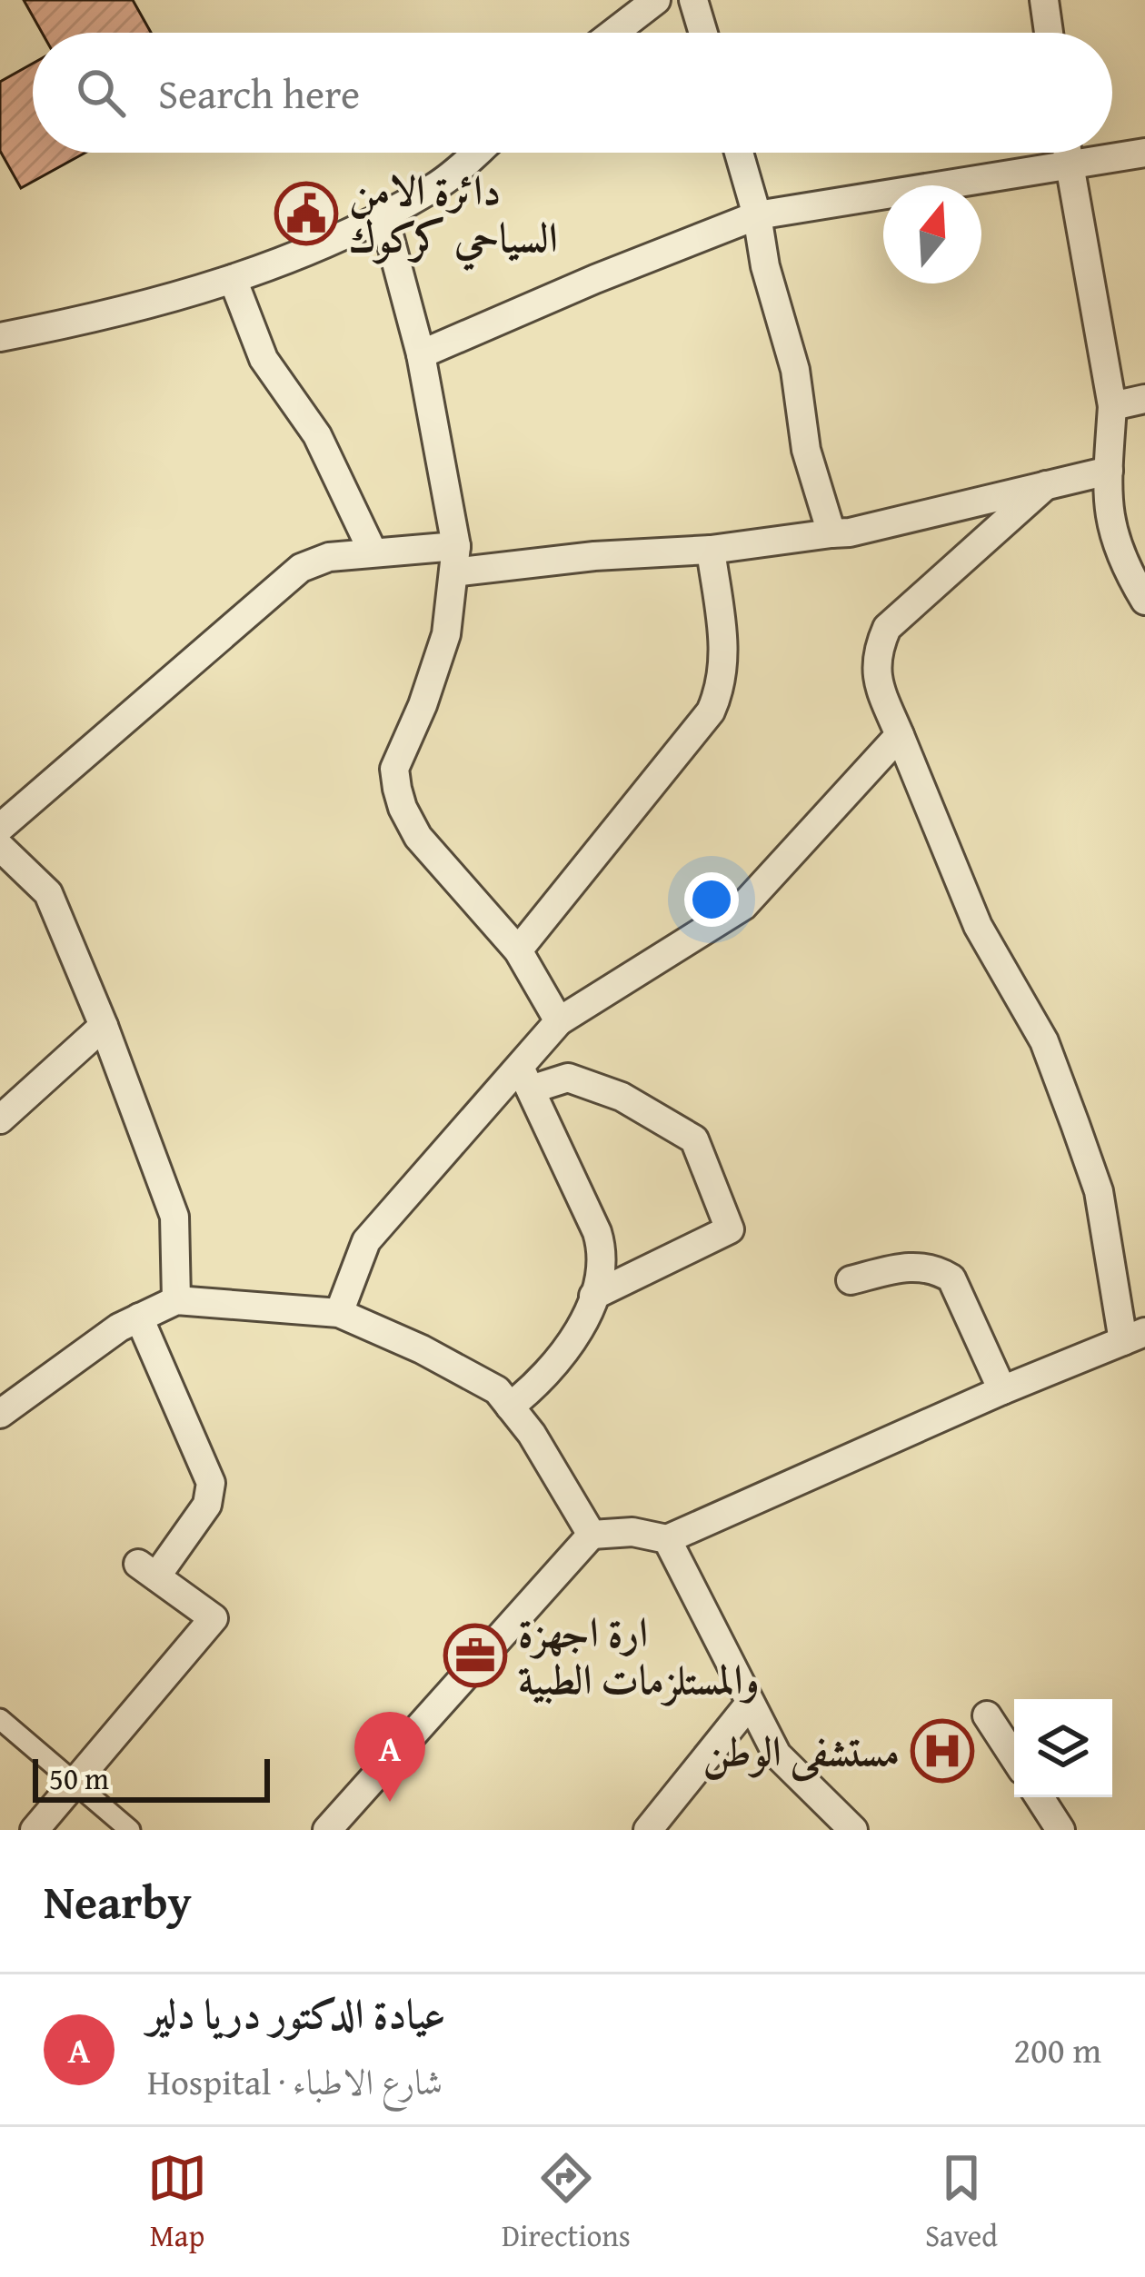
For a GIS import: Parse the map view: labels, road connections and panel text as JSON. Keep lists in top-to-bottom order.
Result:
{
  "places": {
    "public building": ["دائرة الامن السياحي كركوك"],
    "office": ["ارة اجهزة والمستلزمات الطبية"],
    "hospital": ["مستشفى الوطن"]
  },
  "scale_bar": "50 m",
  "north": "top",
  "page": {
    "search": "Search here",
    "pins": "A",
    "scale": "50 m",
    "heading": "Nearby",
    "list": [
      {
        "mark": "A",
        "name": "عيادة الدكتور دريا دلير",
        "note": "Hospital · شارع الاطباء",
        "value": "200 m"
      }
    ],
    "nav": ["Map", "Directions", "Saved"]
  }
}
